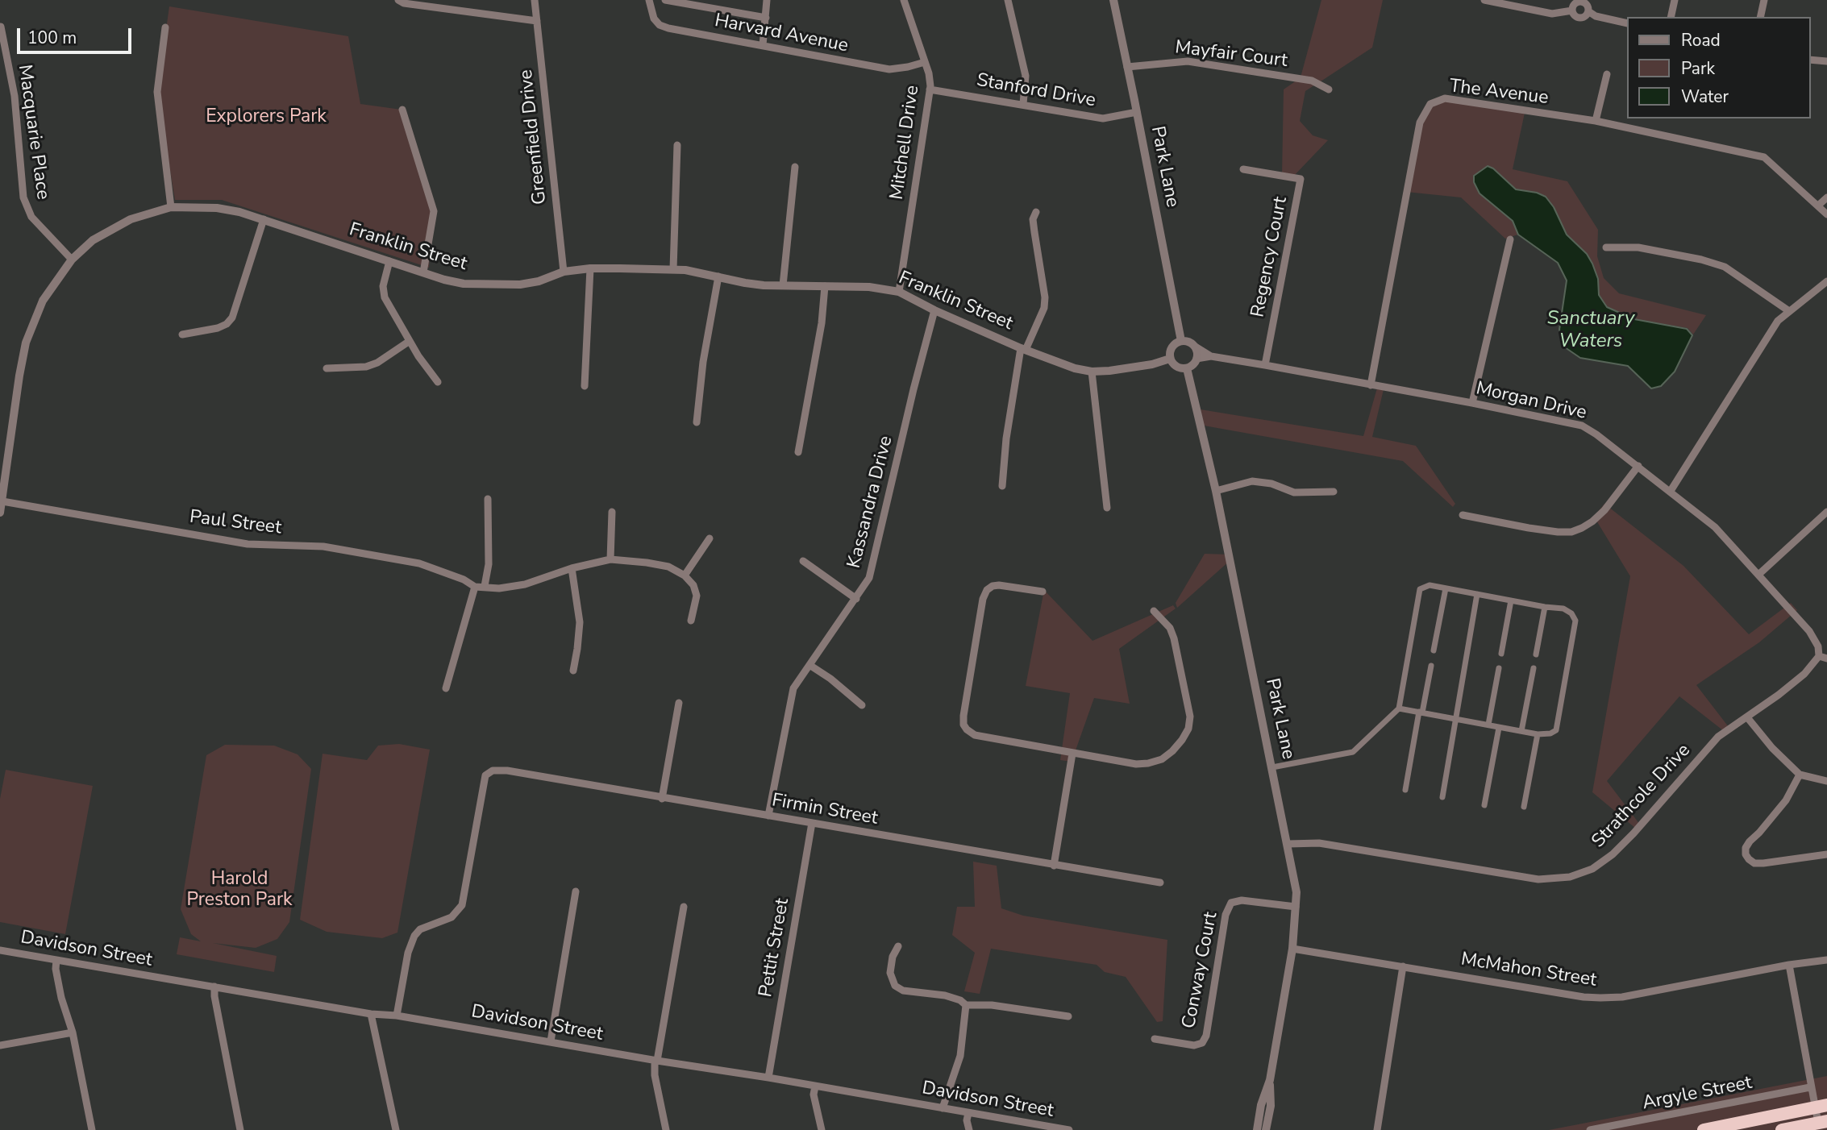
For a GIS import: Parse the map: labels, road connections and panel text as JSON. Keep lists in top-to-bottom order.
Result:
{
  "streets": {
    "street": [
      "Harvard Avenue",
      "Mayfair Court",
      "Stanford Drive",
      "The Avenue",
      "Macquarie Place",
      "Greenfield Drive",
      "Mitchell Drive",
      "Park Lane",
      "Franklin Street",
      "Regency Court",
      "Morgan Drive",
      "Kassandra Drive",
      "Paul Street",
      "Strathcole Drive",
      "Firmin Street",
      "Pettit Street",
      "Davidson Street",
      "Conway Court",
      "McMahon Street",
      "Argyle Street"
    ]
  },
  "crossings": [
    ["Harvard Avenue", "Mitchell Drive"],
    ["Mayfair Court", "Park Lane"],
    ["Stanford Drive", "Mitchell Drive"],
    ["Stanford Drive", "Park Lane"],
    ["The Avenue", "Morgan Drive"],
    ["Macquarie Place", "Franklin Street"],
    ["Greenfield Drive", "Franklin Street"],
    ["Mitchell Drive", "Franklin Street"],
    ["Park Lane", "Franklin Street"],
    ["Park Lane", "Morgan Drive"],
    ["Park Lane", "Strathcole Drive"],
    ["Park Lane", "Conway Court"],
    ["Park Lane", "McMahon Street"],
    ["Franklin Street", "Morgan Drive"],
    ["Franklin Street", "Kassandra Drive"],
    ["Franklin Street", "Paul Street"],
    ["Regency Court", "Morgan Drive"],
    ["Morgan Drive", "Strathcole Drive"],
    ["Kassandra Drive", "Firmin Street"],
    ["Firmin Street", "Pettit Street"],
    ["Firmin Street", "Davidson Street"],
    ["Pettit Street", "Davidson Street"]
  ],
  "water": ["Sanctuary Waters"],
  "parks": ["Explorers Park", "Harold Preston Park"],
  "legend": ["Road", "Park", "Water"],
  "scale_bar": "100 m"
}
